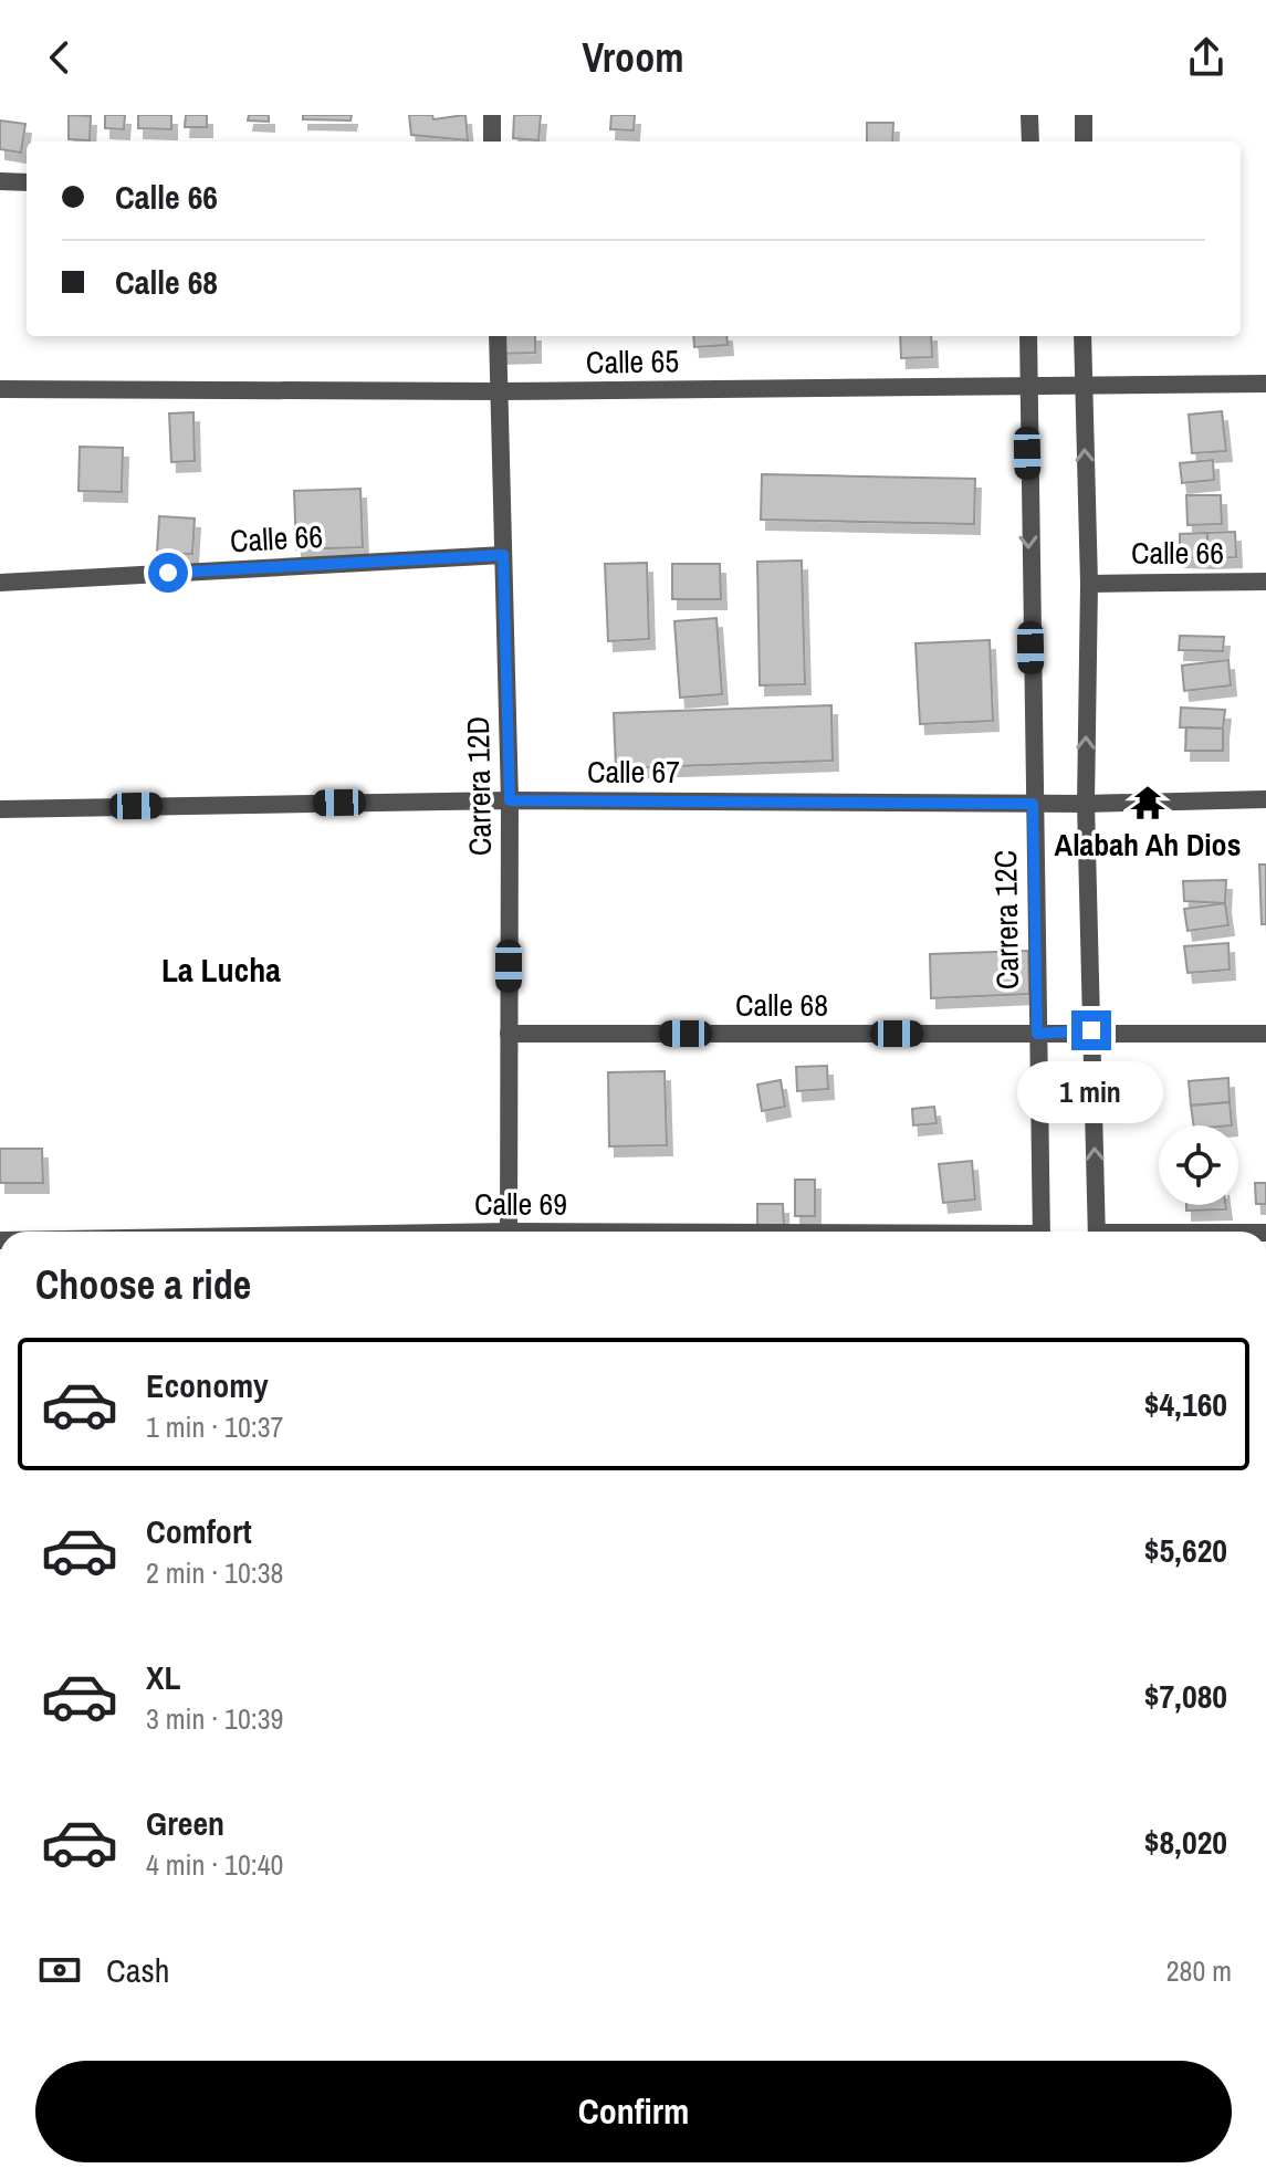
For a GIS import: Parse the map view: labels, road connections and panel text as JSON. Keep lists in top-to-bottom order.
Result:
{
  "streets": {
    "street": [
      "Calle 65",
      "Calle 66",
      "Calle 67",
      "Carrera 12D",
      "Carrera 12C",
      "Calle 68"
    ]
  },
  "crossings": [
    ["Calle 65", "Carrera 12D"],
    ["Calle 65", "Carrera 12C"],
    ["Calle 66", "Carrera 12D"],
    ["Calle 67", "Carrera 12D"],
    ["Calle 67", "Carrera 12C"],
    ["Carrera 12D", "Calle 68"],
    ["Carrera 12C", "Calle 68"]
  ],
  "districts": ["La Lucha"],
  "places": {
    "temple": ["Alabah Ah Dios"]
  },
  "page": {
    "header": "Vroom",
    "banner": ["Calle 66", "Calle 68"],
    "bubble": "1 min",
    "heading": "Choose a ride",
    "list": [
      {
        "name": "Economy",
        "note": "1 min · 10:37",
        "value": "$4,160"
      },
      {
        "name": "Comfort",
        "note": "2 min · 10:38",
        "value": "$5,620"
      },
      {
        "name": "XL",
        "note": "3 min · 10:39",
        "value": "$7,080"
      },
      {
        "name": "Green",
        "note": "4 min · 10:40",
        "value": "$8,020"
      }
    ],
    "pay": ["Cash", "280 m"],
    "buttons": "Confirm"
  }
}
